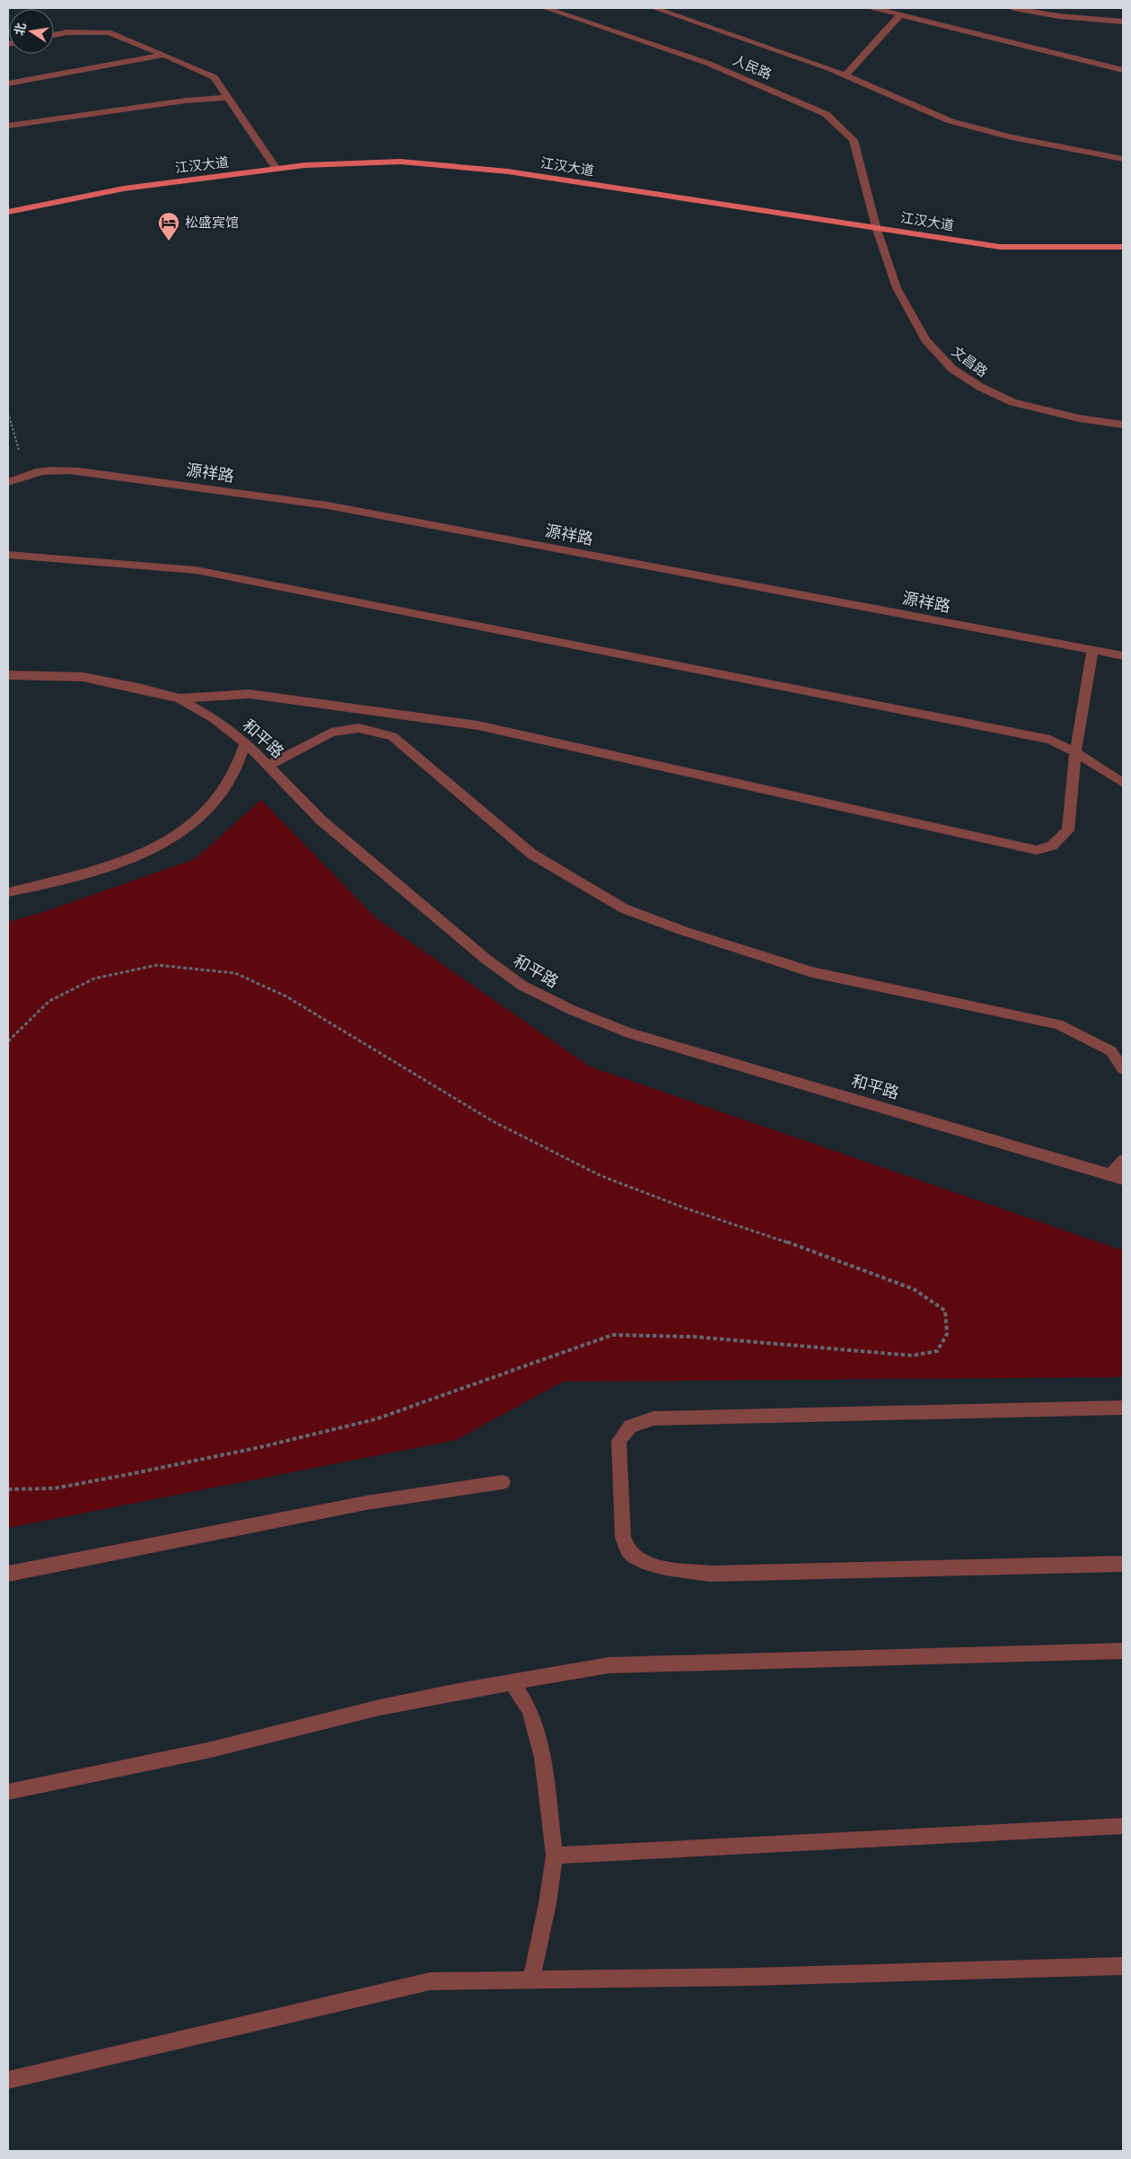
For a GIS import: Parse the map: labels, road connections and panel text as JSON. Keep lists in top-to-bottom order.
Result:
{
  "streets": {
    "main road": ["江汉大道"],
    "street": [
      "人民路",
      "文昌路",
      "源祥路",
      "和平路"
    ]
  },
  "crossings": [
    ["人民路", "江汉大道"],
    ["人民路", "文昌路"],
    ["江汉大道", "文昌路"]
  ],
  "places": {
    "hotel": ["松盛宾馆"]
  },
  "north": "left"
}
